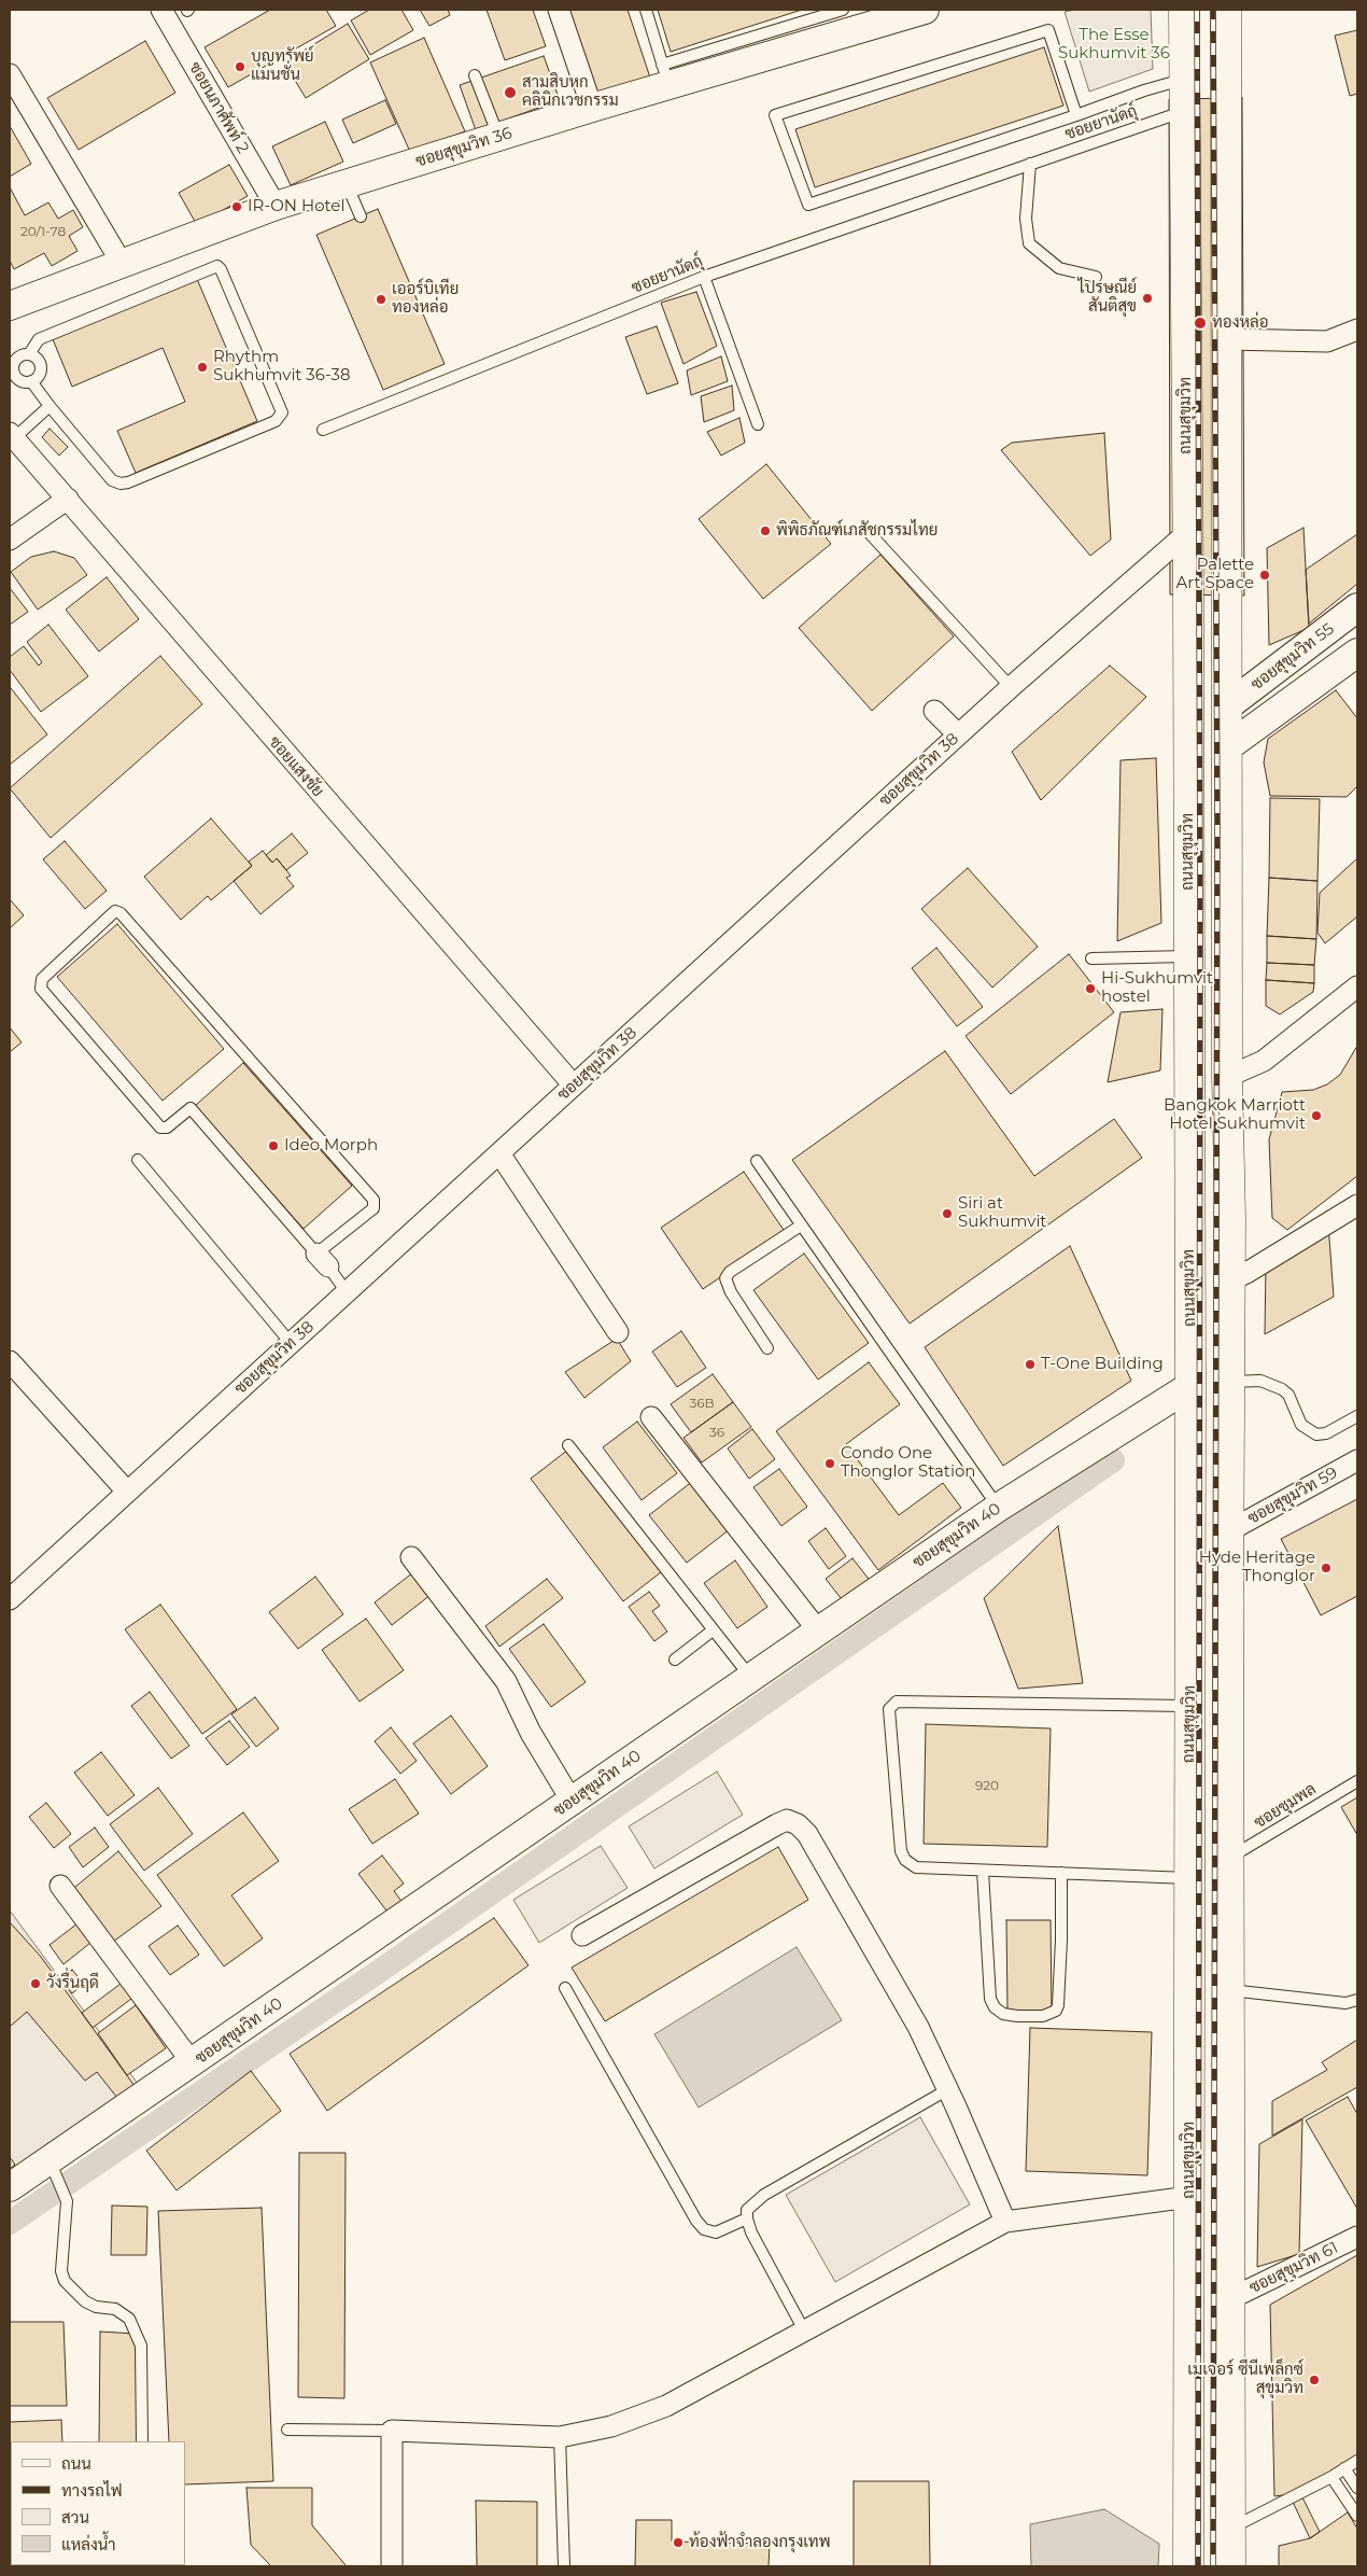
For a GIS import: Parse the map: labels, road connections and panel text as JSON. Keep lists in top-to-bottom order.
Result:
{
  "streets": {
    "main road": ["ถนนสุขุมวิท"],
    "street": [
      "ซอยนภาศัพท์ 2",
      "ซอยสุขุมวิท 36",
      "ซอยสุขุมวิท 55",
      "ซอยแสงชัย",
      "ซอยสุขุมวิท 38",
      "ซอยสุขุมวิท 59",
      "ซอยสุขุมวิท 40",
      "ซอยสุขุมวิท 61"
    ],
    "lane": ["ซอยยานัดถุ์", "ซอยชุมพล"]
  },
  "crossings": [
    ["ซอยนภาศัพท์ 2", "ซอยสุขุมวิท 36"],
    ["ซอยยานัดถุ์", "ถนนสุขุมวิท"],
    ["ถนนสุขุมวิท", "ซอยสุขุมวิท 38"],
    ["ถนนสุขุมวิท", "ซอยสุขุมวิท 40"],
    ["ซอยแสงชัย", "ซอยสุขุมวิท 38"]
  ],
  "parks": ["The Esse Sukhumvit 36"],
  "places": [
    "บุญทรัพย์ แมนชั่น",
    "สามสิบหก คลินิกเวชกรรม",
    "IR-ON Hotel",
    "ไปรษณีย์ สันติสุข",
    "เออร์บิเทีย ทองหล่อ",
    "ทองหล่อ",
    "Rhythm Sukhumvit 36-38",
    "พิพิธภัณฑ์เภสัชกรรมไทย",
    "Palette Art Space",
    "Hi-Sukhumvit hostel",
    "Bangkok Marriott Hotel Sukhumvit",
    "Ideo Morph",
    "Siri at Sukhumvit",
    "T-One Building",
    "Condo One Thonglor Station",
    "Hyde Heritage Thonglor",
    "วังรื่นฤดี",
    "เมเจอร์ ซีนีเพล็กซ์ สุขุมวิท",
    "ท้องฟ้าจำลองกรุงเทพ"
  ],
  "house_numbers": [
    "20/1-78",
    "36B",
    "36",
    "920"
  ],
  "legend": [
    "ถนน",
    "ทางรถไฟ",
    "สวน",
    "แหล่งน้ำ"
  ]
}
